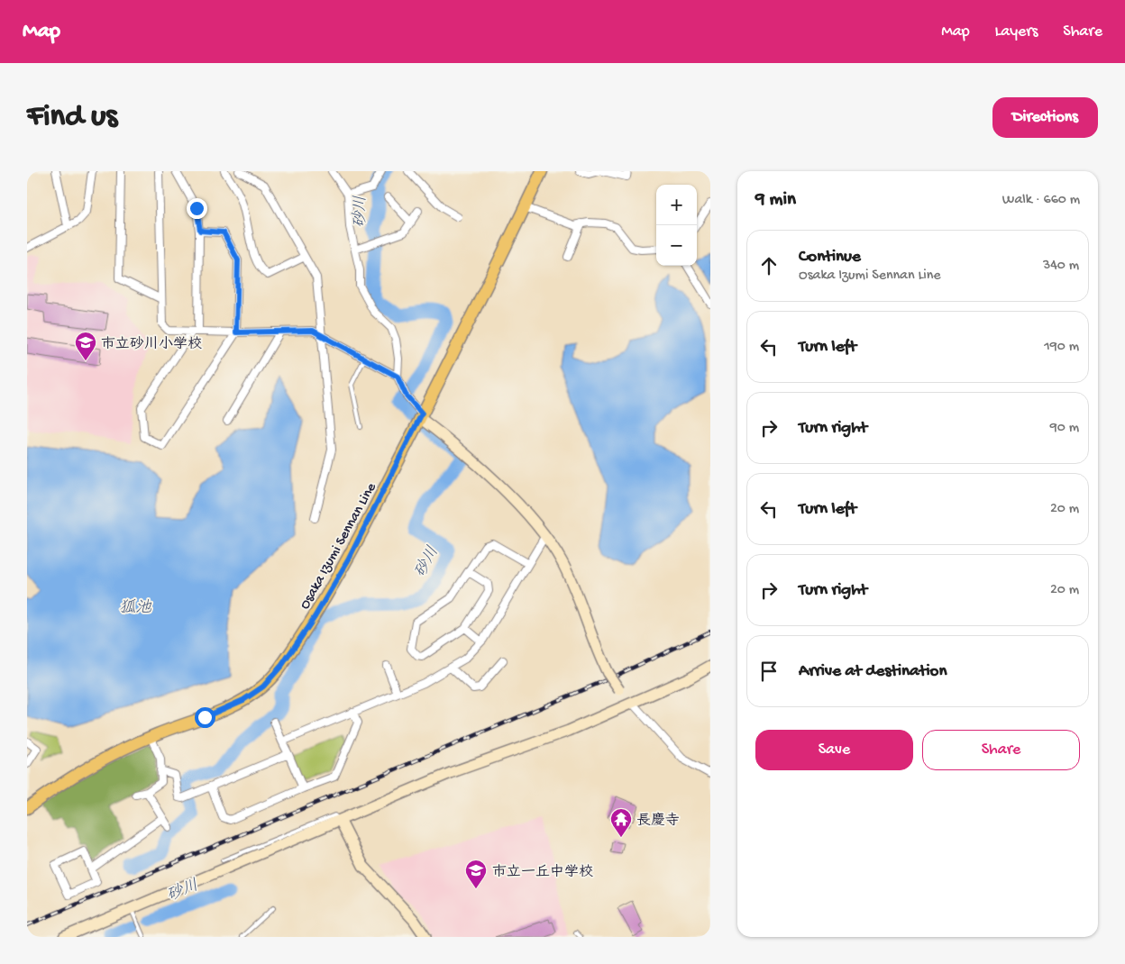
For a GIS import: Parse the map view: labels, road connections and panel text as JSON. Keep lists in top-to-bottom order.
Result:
{
  "streets": {
    "main road": ["Osaka Izumi Sennan Line"]
  },
  "water": ["砂川", "狐池"],
  "places": {
    "school or university": ["市立砂川小学校", "市立一丘中学校"],
    "temple": ["長慶寺"]
  },
  "page": {
    "header": "Map",
    "nav": ["Map", "Layers", "Share"],
    "buttons": [
      "Directions",
      ["Save", "Share"]
    ],
    "title": "Find us",
    "heading": ["9 min", "Walk · 660 m"],
    "map_buttons": ["+", "−"],
    "list": [
      ["Continue", "Osaka Izumi Sennan Line", "340 m"],
      ["Turn left", "190 m"],
      ["Turn right", "90 m"],
      ["Turn left", "20 m"],
      ["Turn right", "20 m"],
      "Arrive at destination"
    ]
  }
}
